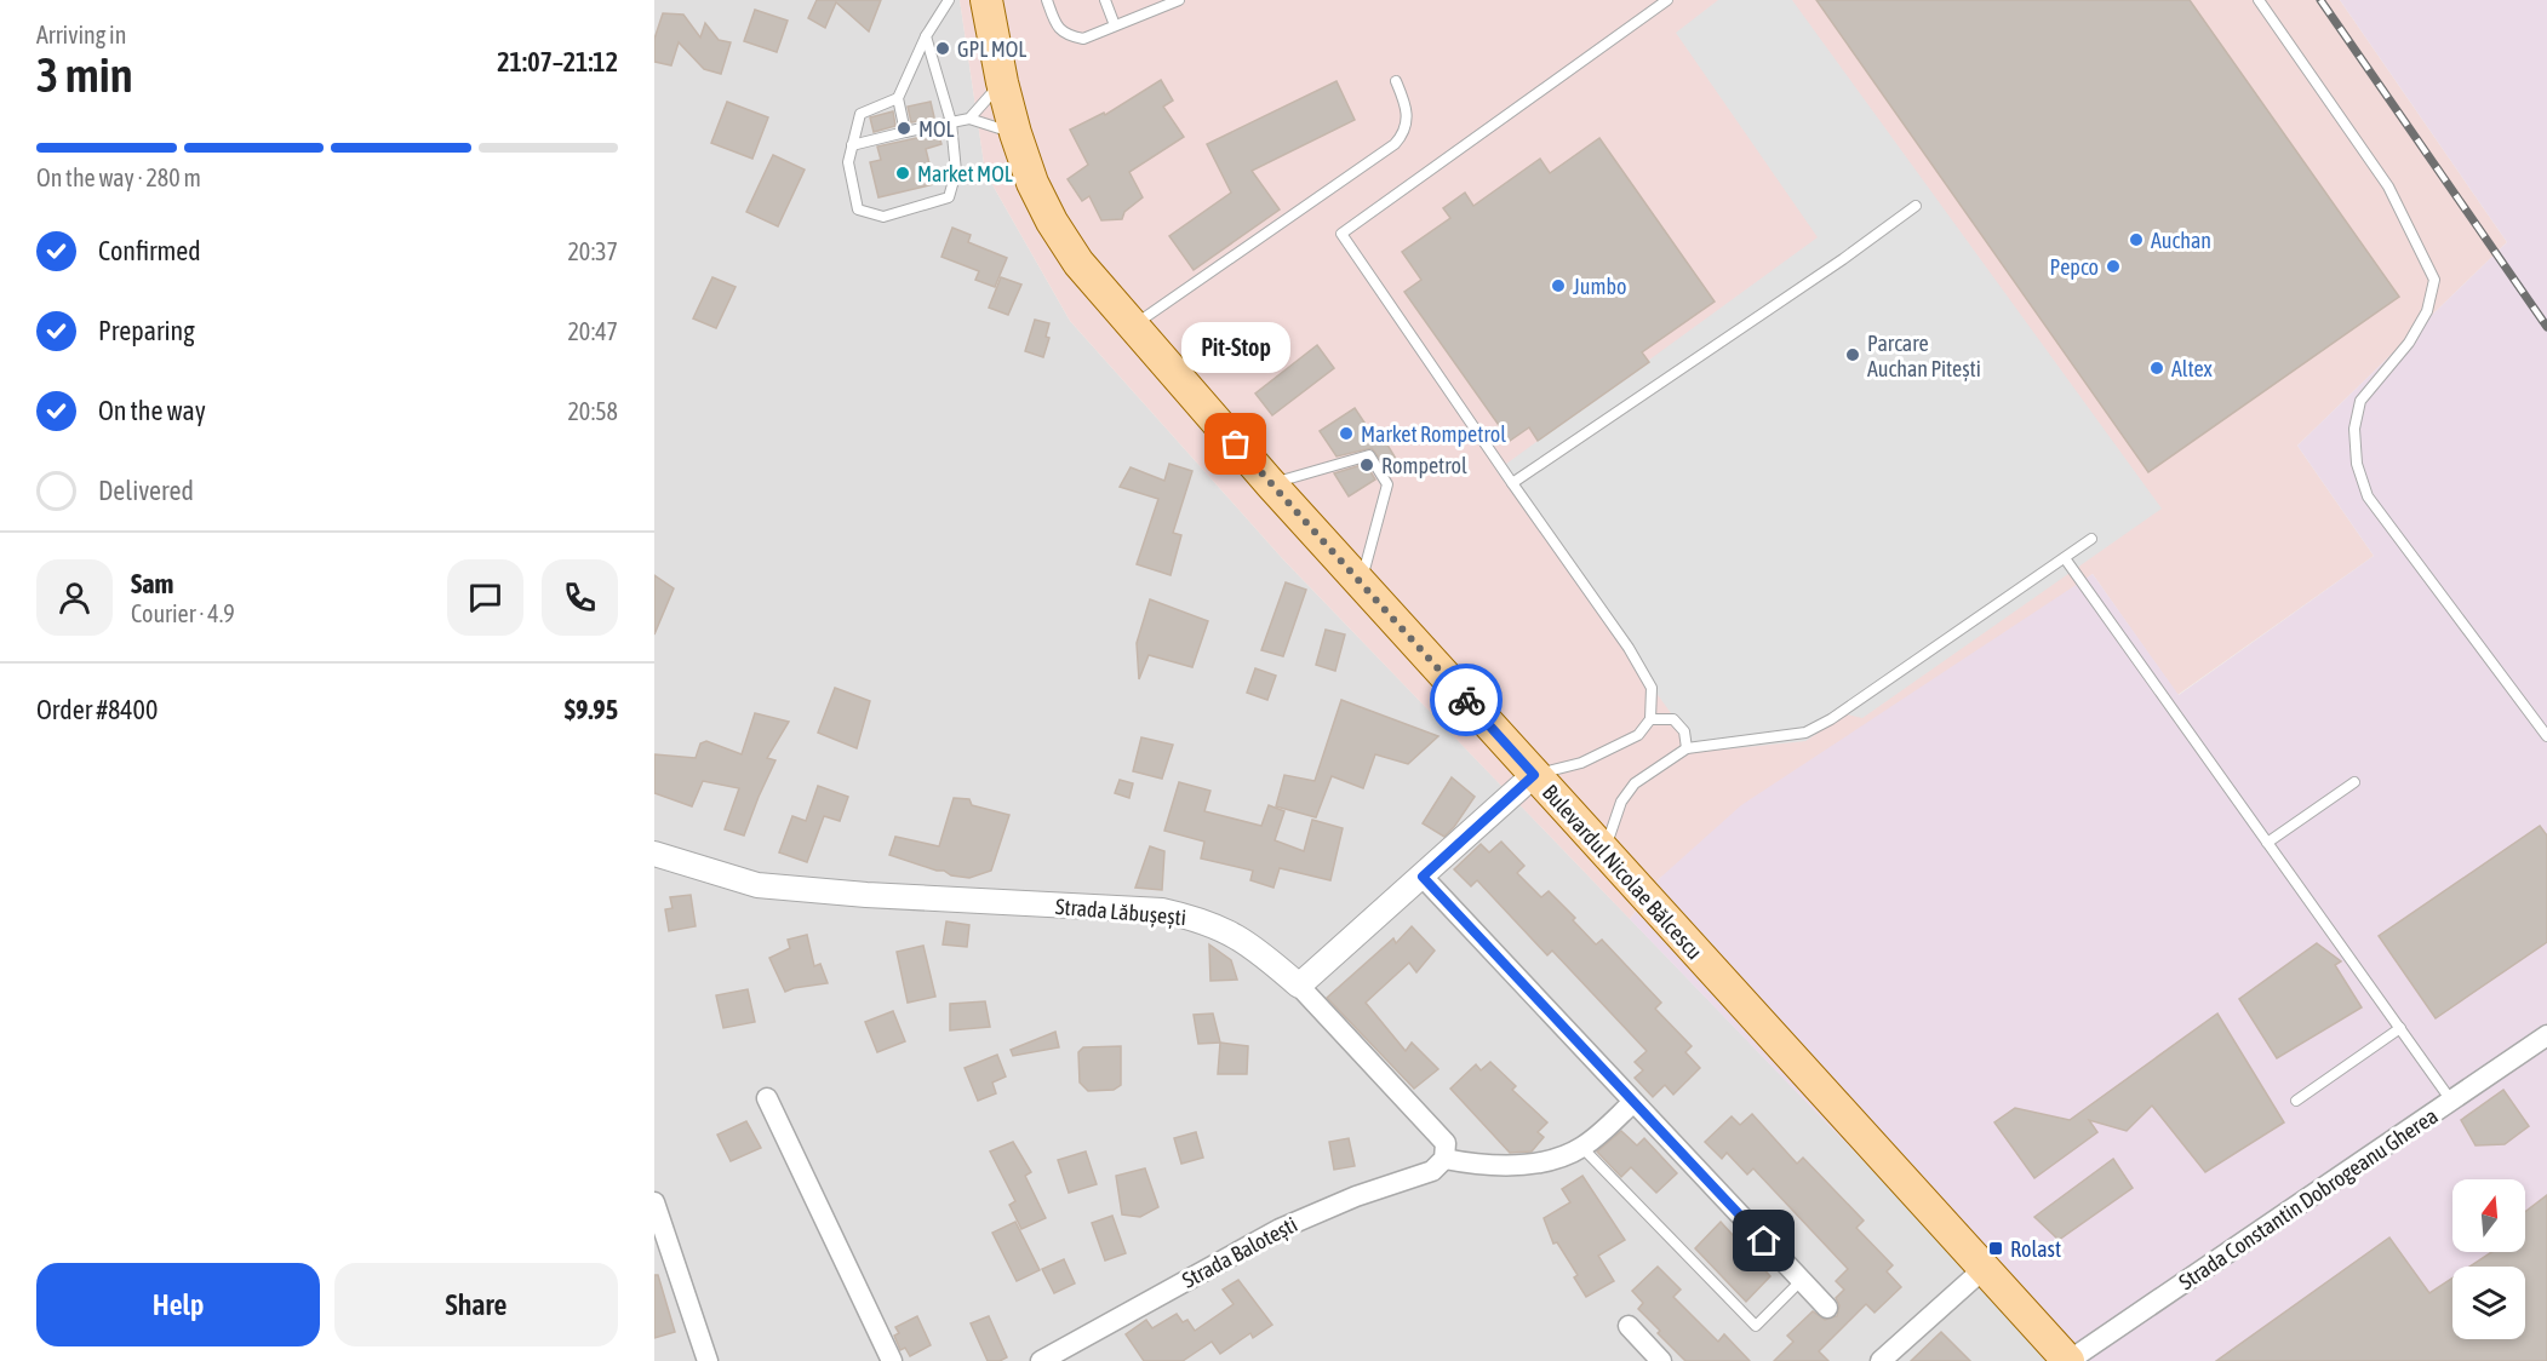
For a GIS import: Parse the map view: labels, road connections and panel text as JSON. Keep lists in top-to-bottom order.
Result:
{
  "streets": {
    "main road": ["Bulevardul Nicolae Bălcescu"],
    "street": ["Strada Lăbușești", "Strada Constantin Dobrogeanu Gherea", "Strada Balotești"]
  },
  "crossings": [
    ["Bulevardul Nicolae Bălcescu", "Strada Constantin Dobrogeanu Gherea"]
  ],
  "places": {
    "other": [
      "GPL MOL",
      "MOL",
      "Market MOL",
      "Auchan",
      "Pepco",
      "Jumbo",
      "Parcare Auchan Pitești",
      "Altex",
      "Market Rompetrol",
      "Pit-Stop",
      "Rompetrol"
    ],
    "transit": ["Rolast"]
  },
  "north": "top",
  "page": {
    "heading": ["3 min", "Arriving in", "21:07–21:12"],
    "panel": [
      "Sam",
      "Courier · 4.9",
      "Order #8400",
      "$9.95"
    ],
    "bar": "On the way · 280 m",
    "list": [
      ["Confirmed", "20:37"],
      ["Preparing", "20:47"],
      ["On the way", "20:58"],
      "Delivered"
    ],
    "bubble": "Pit-Stop",
    "buttons": ["Help", "Share"]
  }
}
